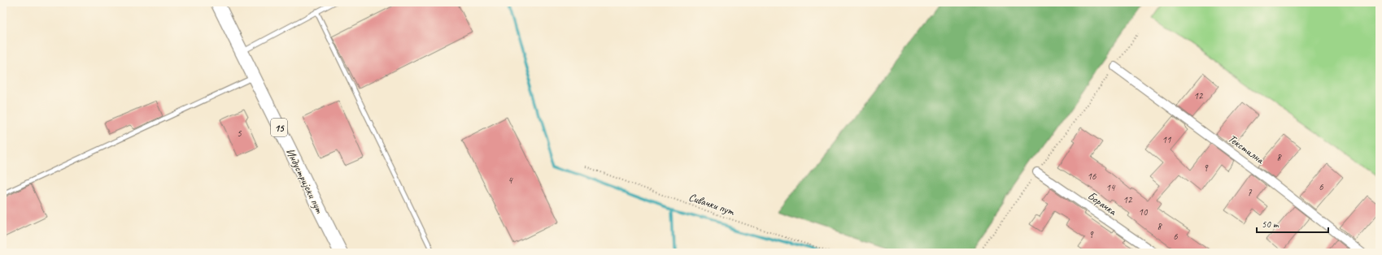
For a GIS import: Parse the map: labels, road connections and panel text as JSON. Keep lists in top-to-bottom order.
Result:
{
  "streets": {
    "main road": ["15", "Индустријски пут"],
    "street": ["Текстилна", "Борачка"],
    "path": ["Сивачки пут"]
  },
  "house_numbers": [
    "12",
    "5",
    "11",
    "8",
    "9",
    "16",
    "4",
    "6",
    "14",
    "7",
    "12",
    "10",
    "8",
    "9",
    "6"
  ],
  "scale_bar": "50 m"
}
